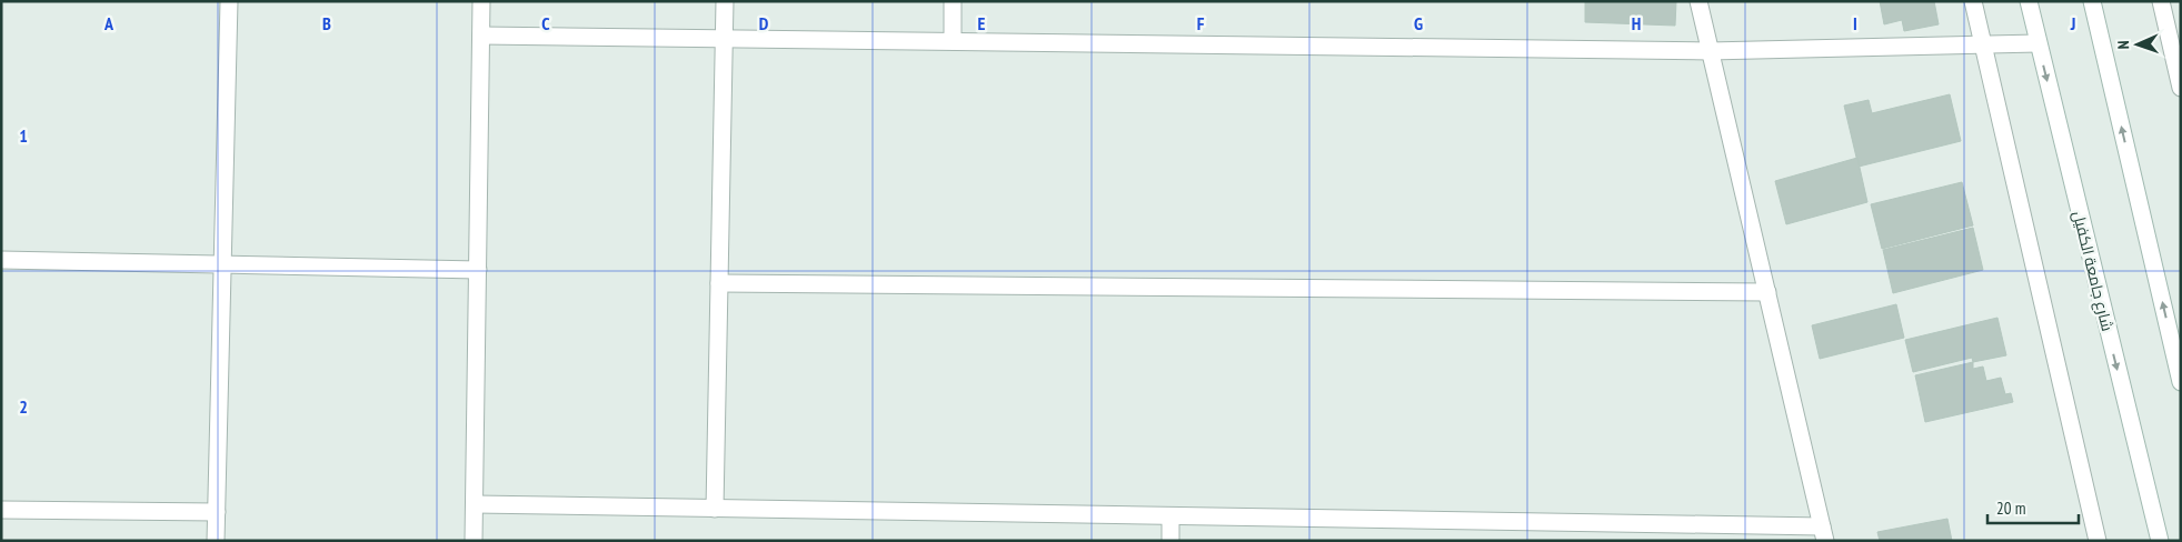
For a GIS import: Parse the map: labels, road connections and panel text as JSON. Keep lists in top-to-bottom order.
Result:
{
  "streets": {
    "street": ["شارع جامعة الكفيل"]
  },
  "scale_bar": "20 m",
  "north": "left",
  "grid": {
    "columns": [
      "A",
      "B",
      "C",
      "D",
      "E",
      "F",
      "G",
      "H",
      "I",
      "J"
    ],
    "rows": ["1", "2"]
  }
}
